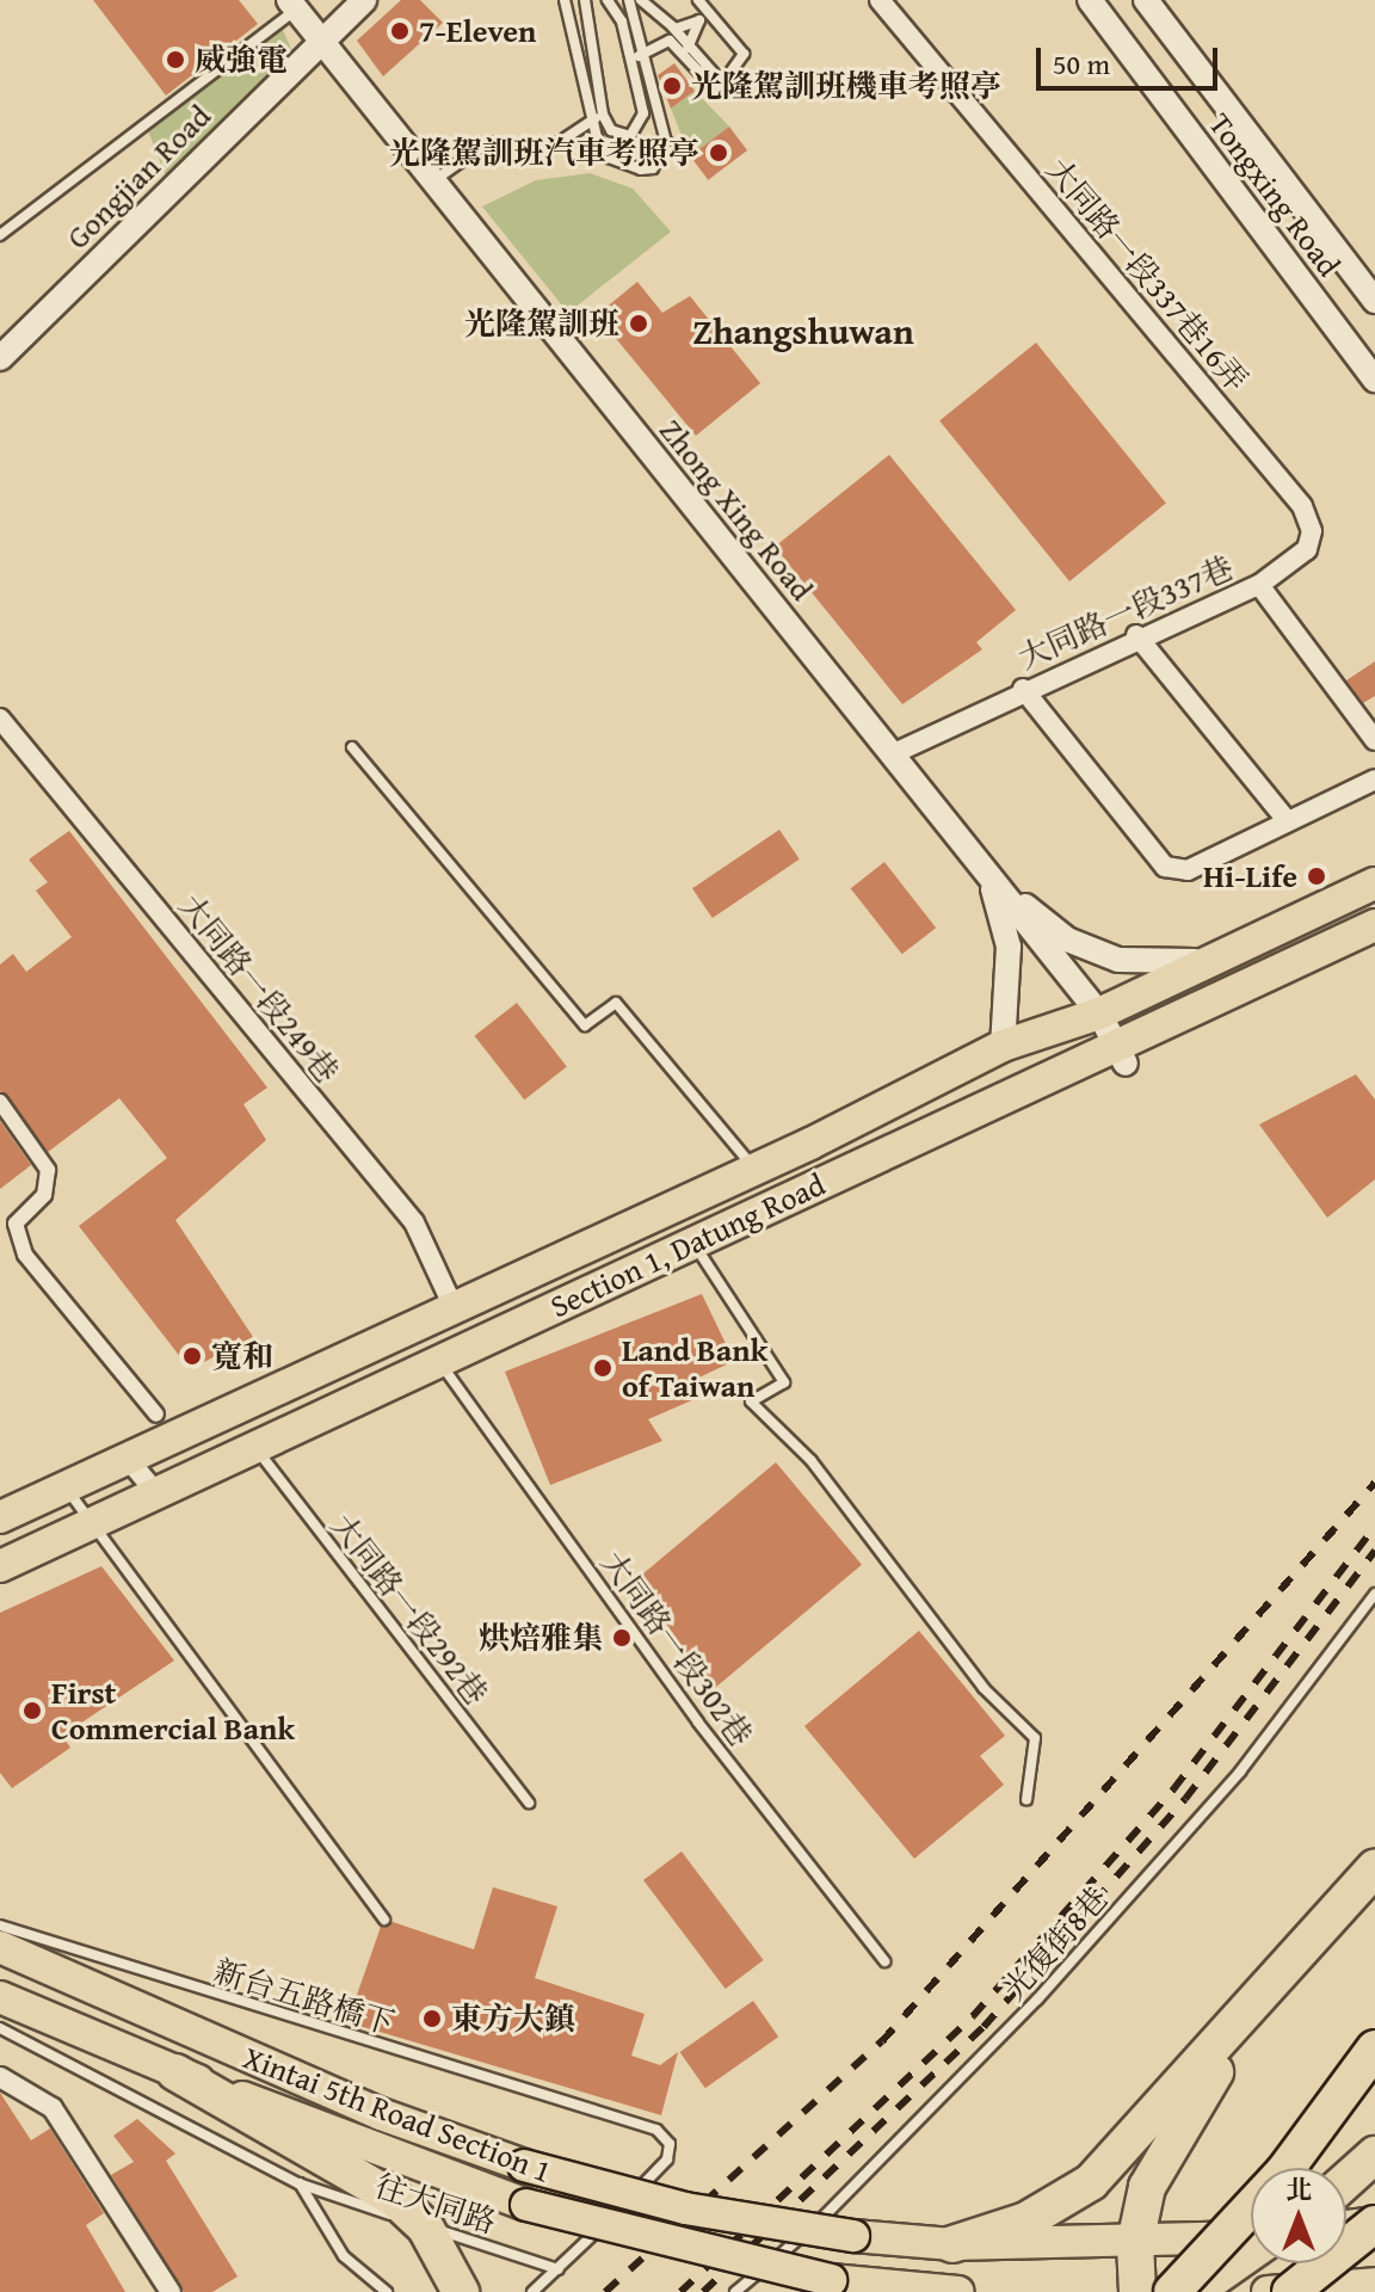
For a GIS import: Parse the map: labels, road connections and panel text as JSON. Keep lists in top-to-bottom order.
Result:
{
  "streets": {
    "main road": ["Section 1, Datung Road", "Xintai 5th Road Section 1"],
    "street": [
      "Gongjian Road",
      "Tongxing Road",
      "大同路一段337巷16弄",
      "Zhong Xing Road",
      "大同路一段337巷",
      "大同路一段249巷"
    ],
    "lane": [
      "大同路一段292巷",
      "大同路一段302巷",
      "光復街8巷",
      "新台五路橋下",
      "往大同路"
    ]
  },
  "crossings": [
    ["Gongjian Road", "Zhong Xing Road"],
    ["大同路一段337巷16弄", "大同路一段337巷"],
    ["Zhong Xing Road", "大同路一段337巷"],
    ["Zhong Xing Road", "Section 1, Datung Road"],
    ["大同路一段249巷", "Section 1, Datung Road"],
    ["Section 1, Datung Road", "大同路一段292巷"],
    ["Section 1, Datung Road", "大同路一段302巷"],
    ["新台五路橋下", "往大同路"]
  ],
  "districts": ["Zhangshuwan"],
  "places": [
    "7-Eleven",
    "威強電",
    "光隆駕訓班機車考照亭",
    "光隆駕訓班汽車考照亭",
    "光隆駕訓班",
    "Hi-Life",
    "寬和",
    "Land Bank of Taiwan",
    "烘焙雅集",
    "First Commercial Bank",
    "東方大鎮"
  ],
  "scale_bar": "50 m",
  "north": "top"
}
